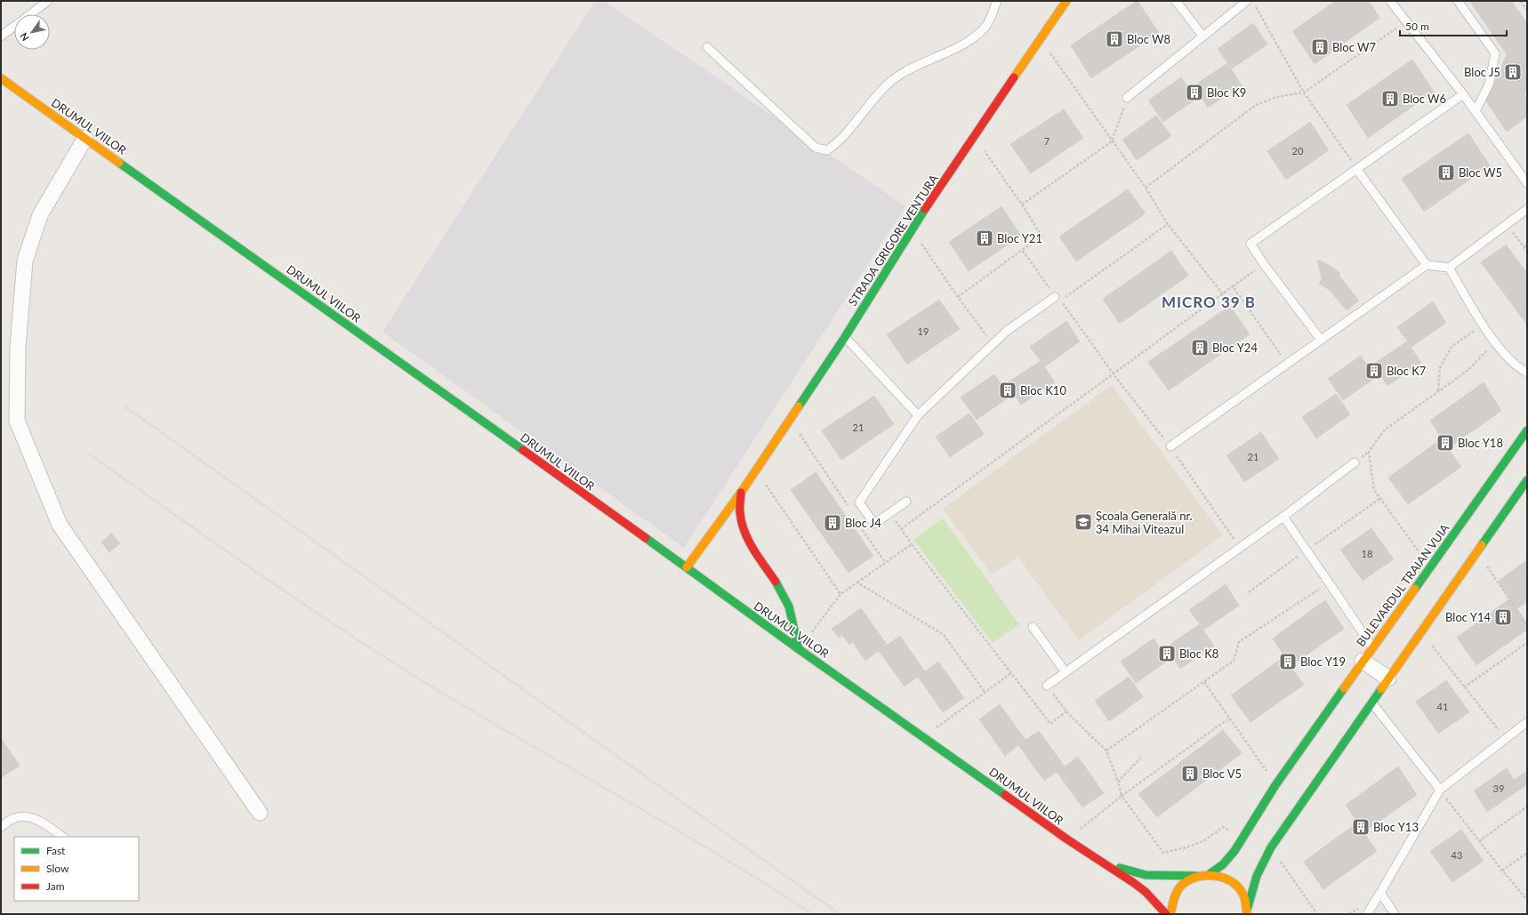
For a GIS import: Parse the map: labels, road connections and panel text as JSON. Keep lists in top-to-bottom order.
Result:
{
  "streets": {
    "main road": ["DRUMUL VIILOR", "STRADA GRIGORE VENTURA", "BULEVARDUL TRAIAN VUIA"]
  },
  "crossings": [
    ["DRUMUL VIILOR", "STRADA GRIGORE VENTURA"]
  ],
  "districts": ["MICRO 39 B"],
  "places": {
    "building": [
      "Bloc W8",
      "Bloc W7",
      "Bloc J5",
      "Bloc K9",
      "Bloc W6",
      "Bloc W5",
      "Bloc Y21",
      "Bloc Y24",
      "Bloc K7",
      "Bloc K10",
      "Bloc Y18",
      "Bloc J4",
      "Bloc Y14",
      "Bloc K8",
      "Bloc Y19",
      "Bloc V5",
      "Bloc Y13"
    ],
    "school or university": ["Școala Generală nr. 34 Mihai Viteazul"]
  },
  "house_numbers": [
    "7",
    "20",
    "19",
    "21",
    "21",
    "18",
    "41",
    "39",
    "43"
  ],
  "legend": ["Fast", "Slow", "Jam"],
  "scale_bar": "50 m",
  "north": "bottom left"
}
